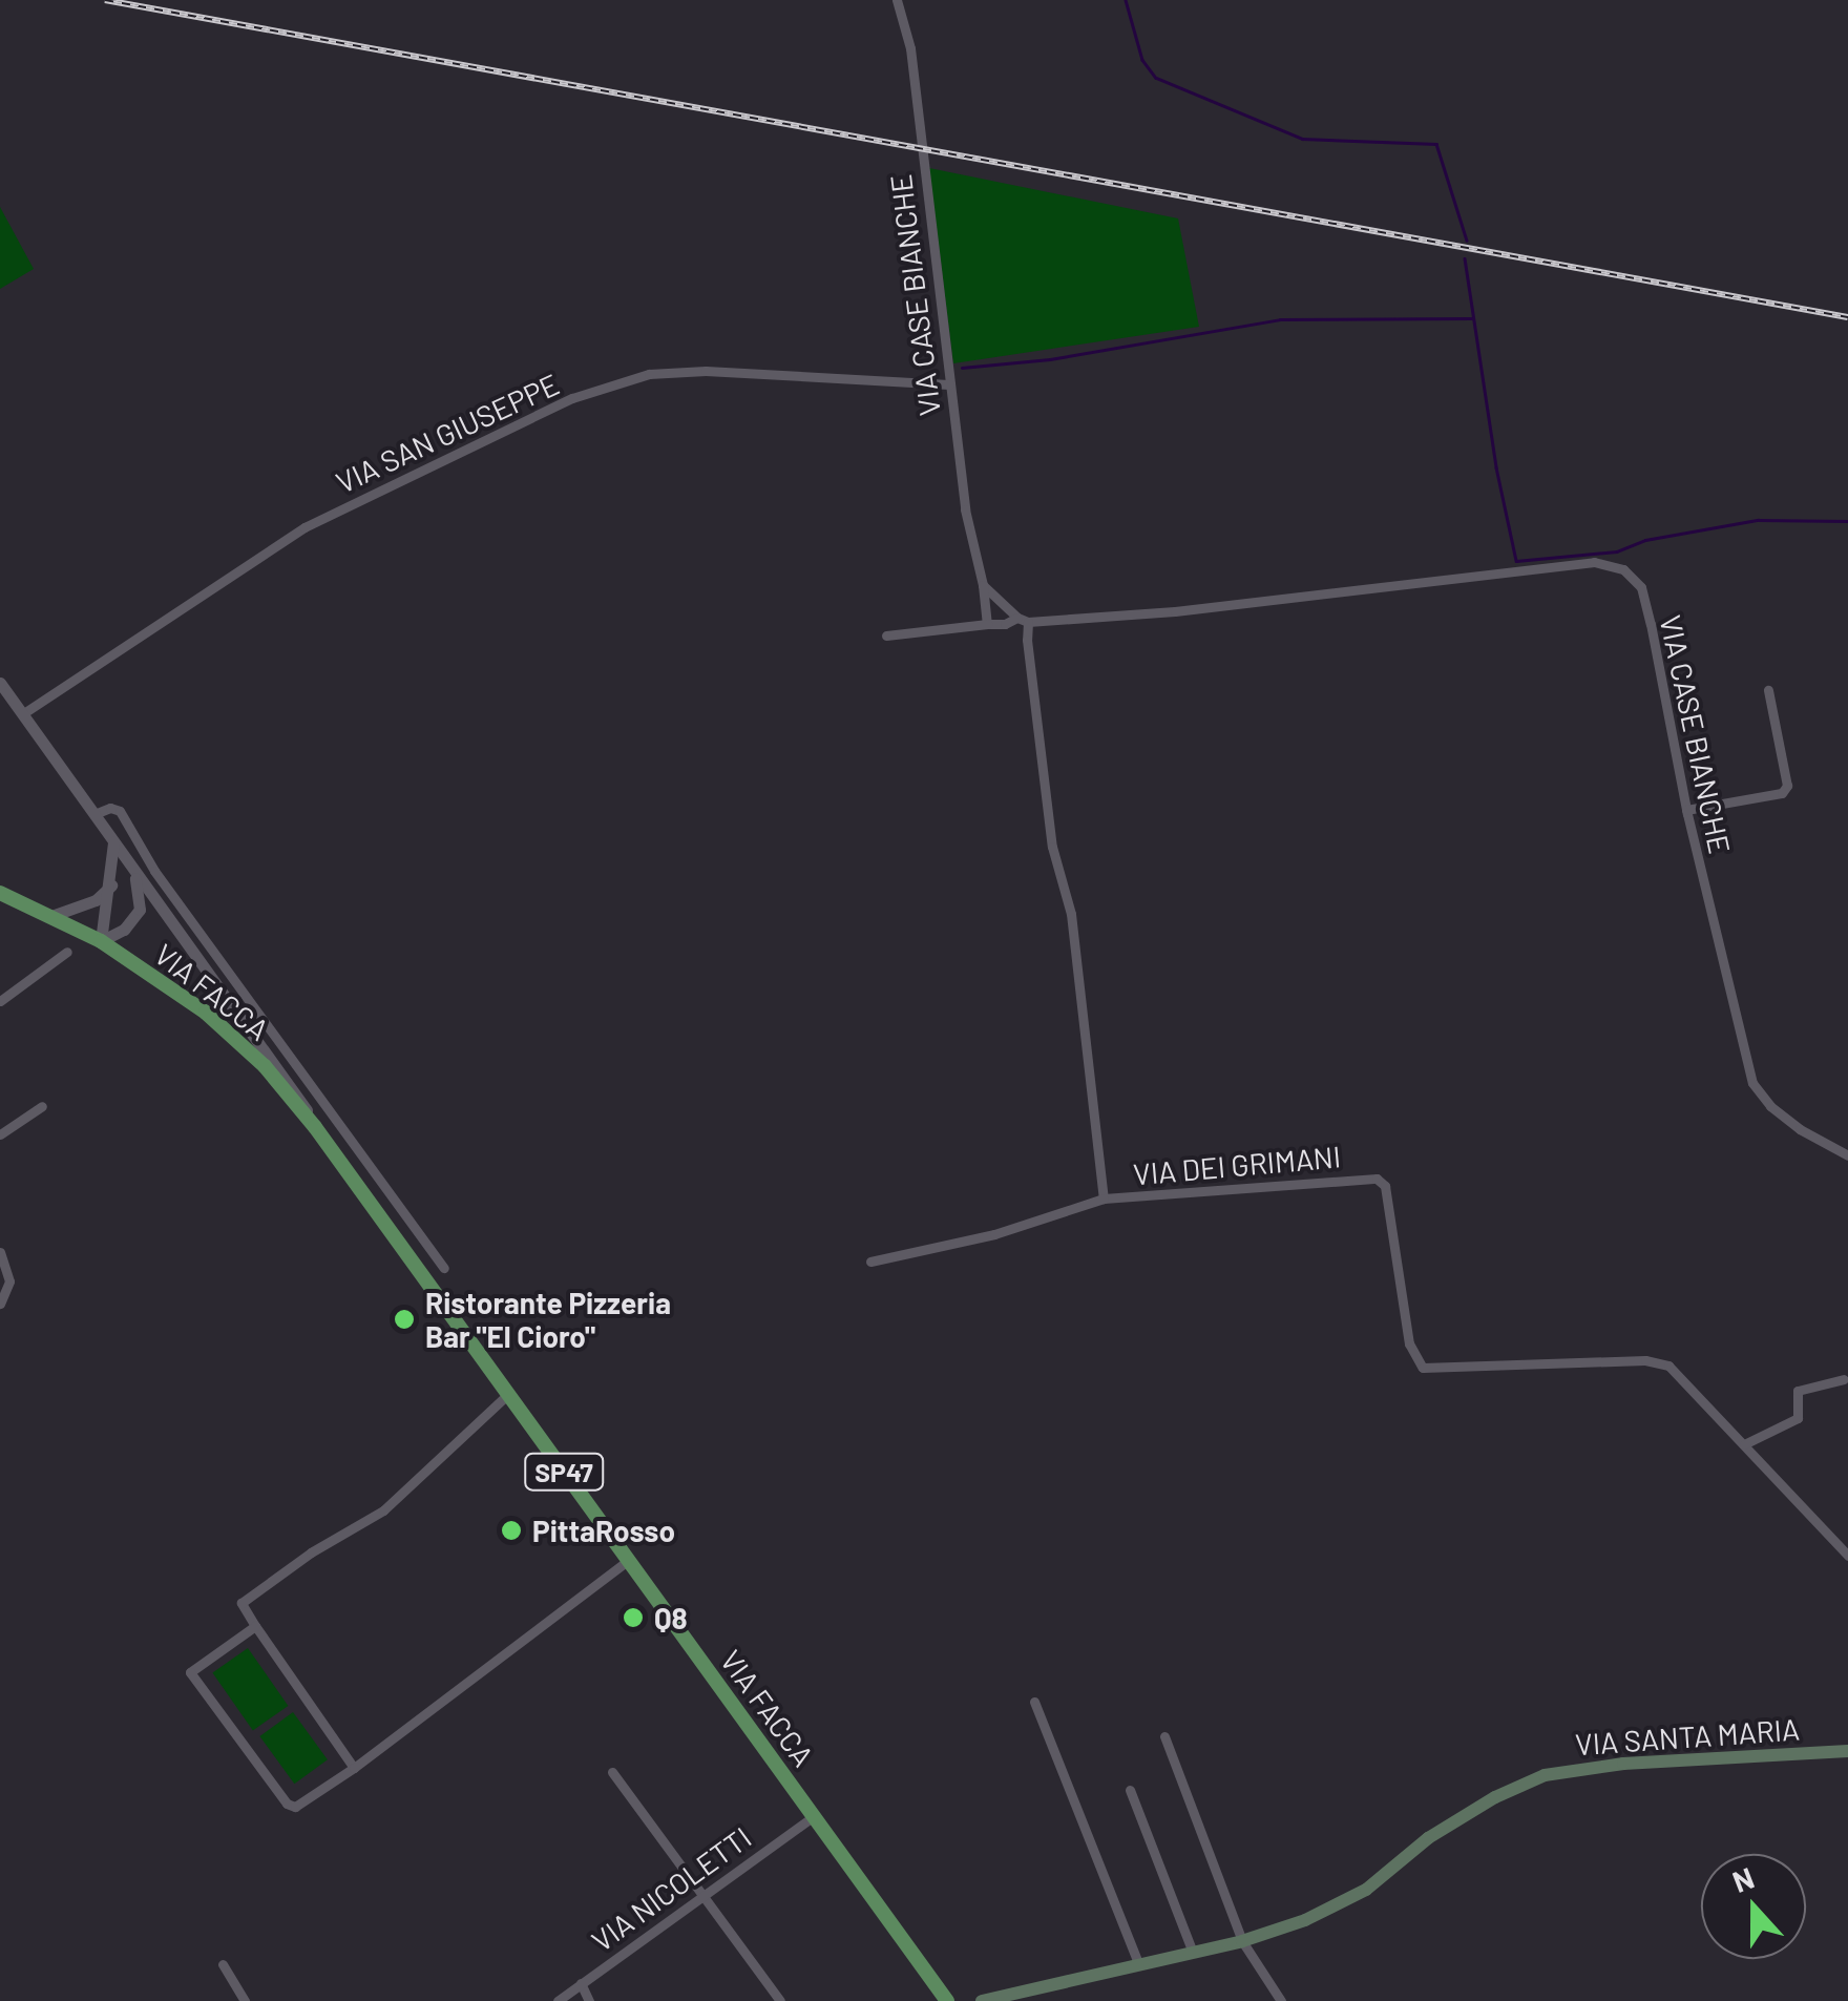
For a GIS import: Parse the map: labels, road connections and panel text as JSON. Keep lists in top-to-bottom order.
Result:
{
  "streets": {
    "main road": ["VIA FACCA", "SP47", "VIA SANTA MARIA"],
    "street": [
      "VIA CASE BIANCHE",
      "VIA SAN GIUSEPPE",
      "VIA DEI GRIMANI",
      "VIA NICOLETTI"
    ]
  },
  "crossings": [
    ["VIA CASE BIANCHE", "VIA SAN GIUSEPPE"],
    ["VIA CASE BIANCHE", "VIA DEI GRIMANI"],
    ["VIA FACCA", "SP47"],
    ["VIA FACCA", "VIA NICOLETTI"]
  ],
  "places": ["Ristorante Pizzeria Bar \"El Cioro\"", "PittaRosso", "Q8"],
  "north": "top"
}
